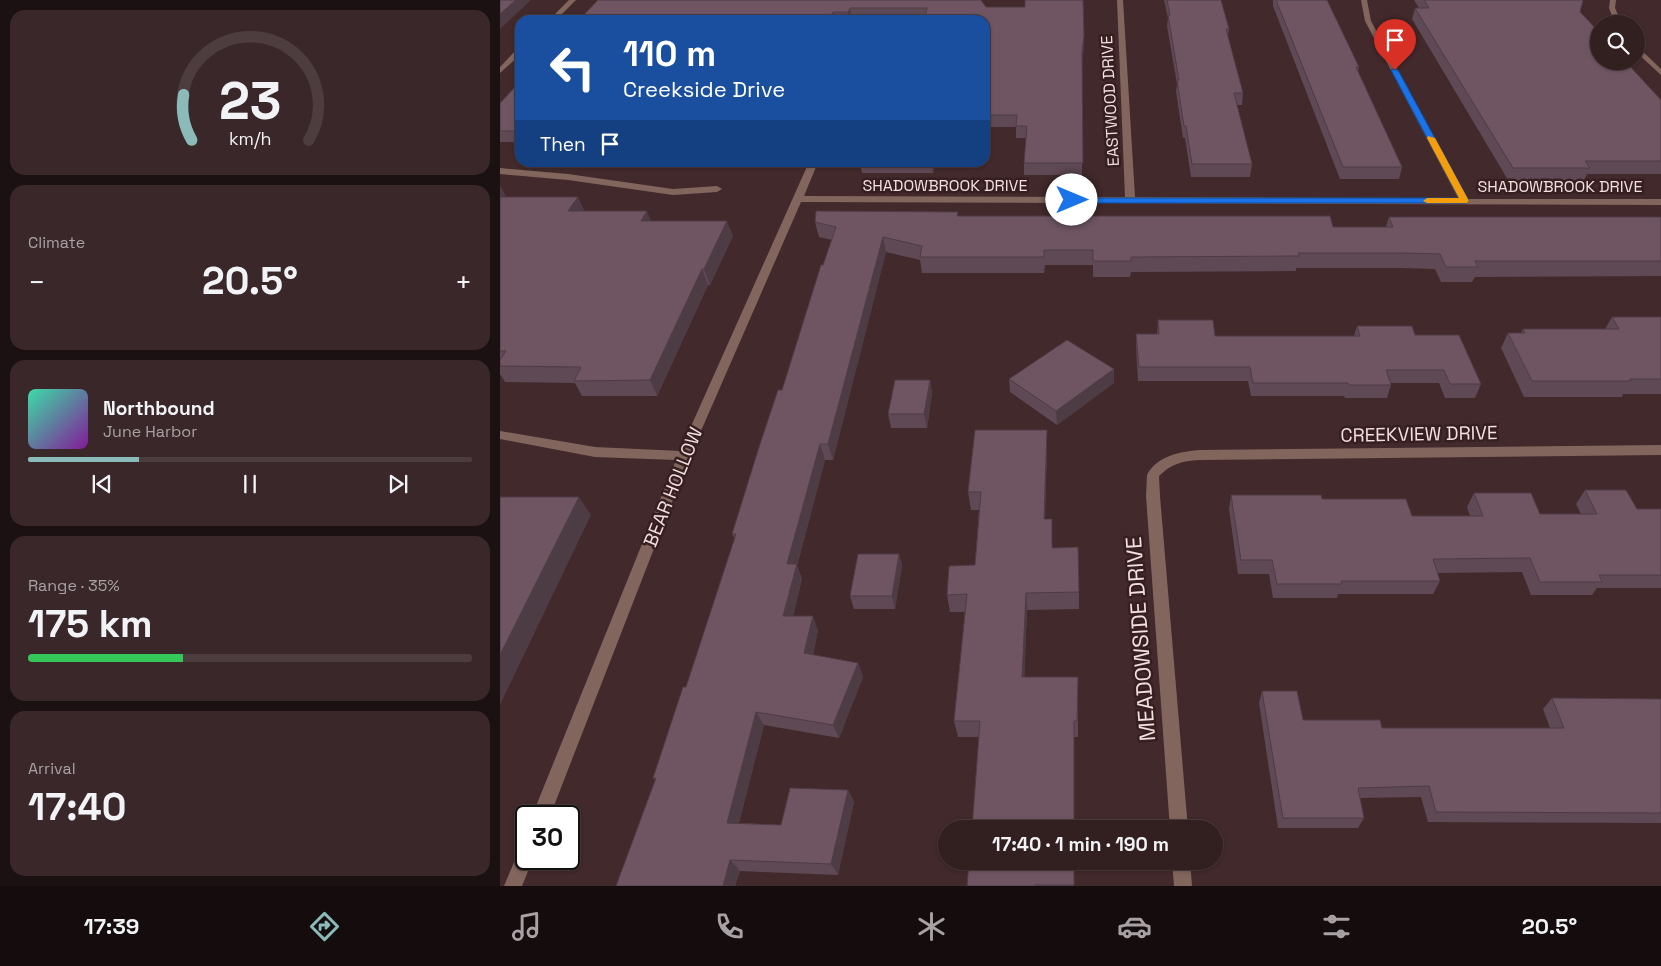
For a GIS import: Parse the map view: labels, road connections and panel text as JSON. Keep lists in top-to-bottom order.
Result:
{
  "streets": {
    "street": [
      "EASTWOOD DRIVE",
      "SHADOWBROOK DRIVE",
      "CREEKVIEW DRIVE",
      "BEAR HOLLOW",
      "MEADOWSIDE DRIVE"
    ]
  },
  "crossings": [
    ["EASTWOOD DRIVE", "SHADOWBROOK DRIVE"],
    ["SHADOWBROOK DRIVE", "BEAR HOLLOW"],
    ["CREEKVIEW DRIVE", "MEADOWSIDE DRIVE"]
  ],
  "page": {
    "turn": ["110 m", "Creekside Drive"],
    "then": "Then",
    "tile": [
      "Climate",
      ["Range · 35%", "175 km"],
      ["Arrival", "17:40"]
    ],
    "heat": ["−", "20.5°", "+"],
    "song": ["Northbound", "June Harbor"],
    "limit": "30",
    "trip": "17:40 · 1 min · 190 m",
    "tabs": ["17:39", "20.5°"],
    "gauge": ["23", "km/h"]
  }
}
